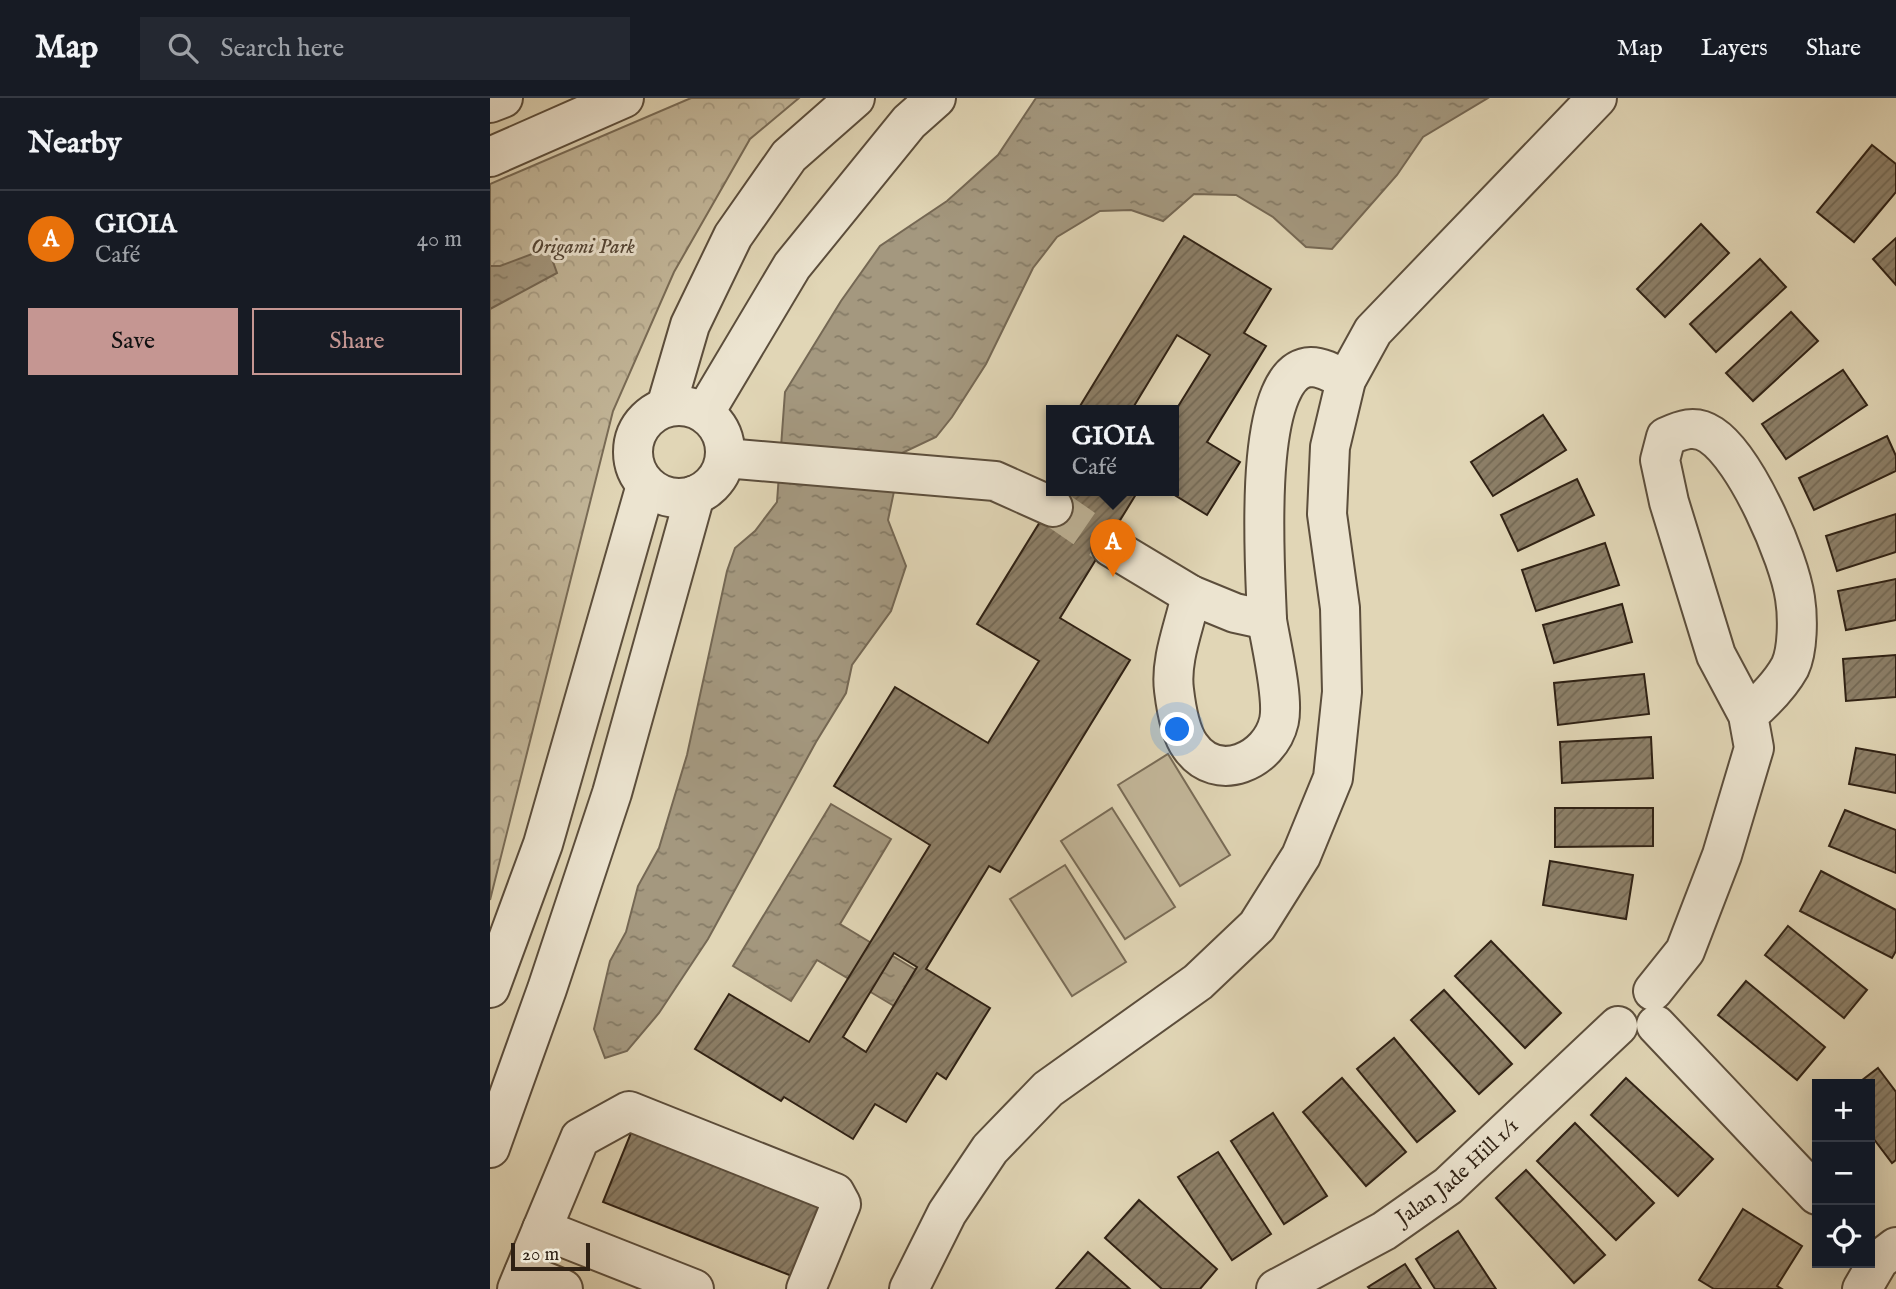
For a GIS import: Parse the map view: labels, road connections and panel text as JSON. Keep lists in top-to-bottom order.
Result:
{
  "streets": {
    "street": ["Jalan Jade Hill 1/1"]
  },
  "parks": ["Origami Park"],
  "scale_bar": "20 m",
  "page": {
    "header": "Map",
    "search": "Search here",
    "nav": ["Map", "Layers", "Share"],
    "heading": "Nearby",
    "list": [
      {
        "mark": "A",
        "name": "GIOIA",
        "note": "Café",
        "value": "40 m"
      }
    ],
    "buttons": ["Save", "Share"],
    "popup": ["GIOIA", "Café"],
    "pins": "A",
    "map_buttons": ["+", "−"],
    "scale": "20 m"
  }
}
